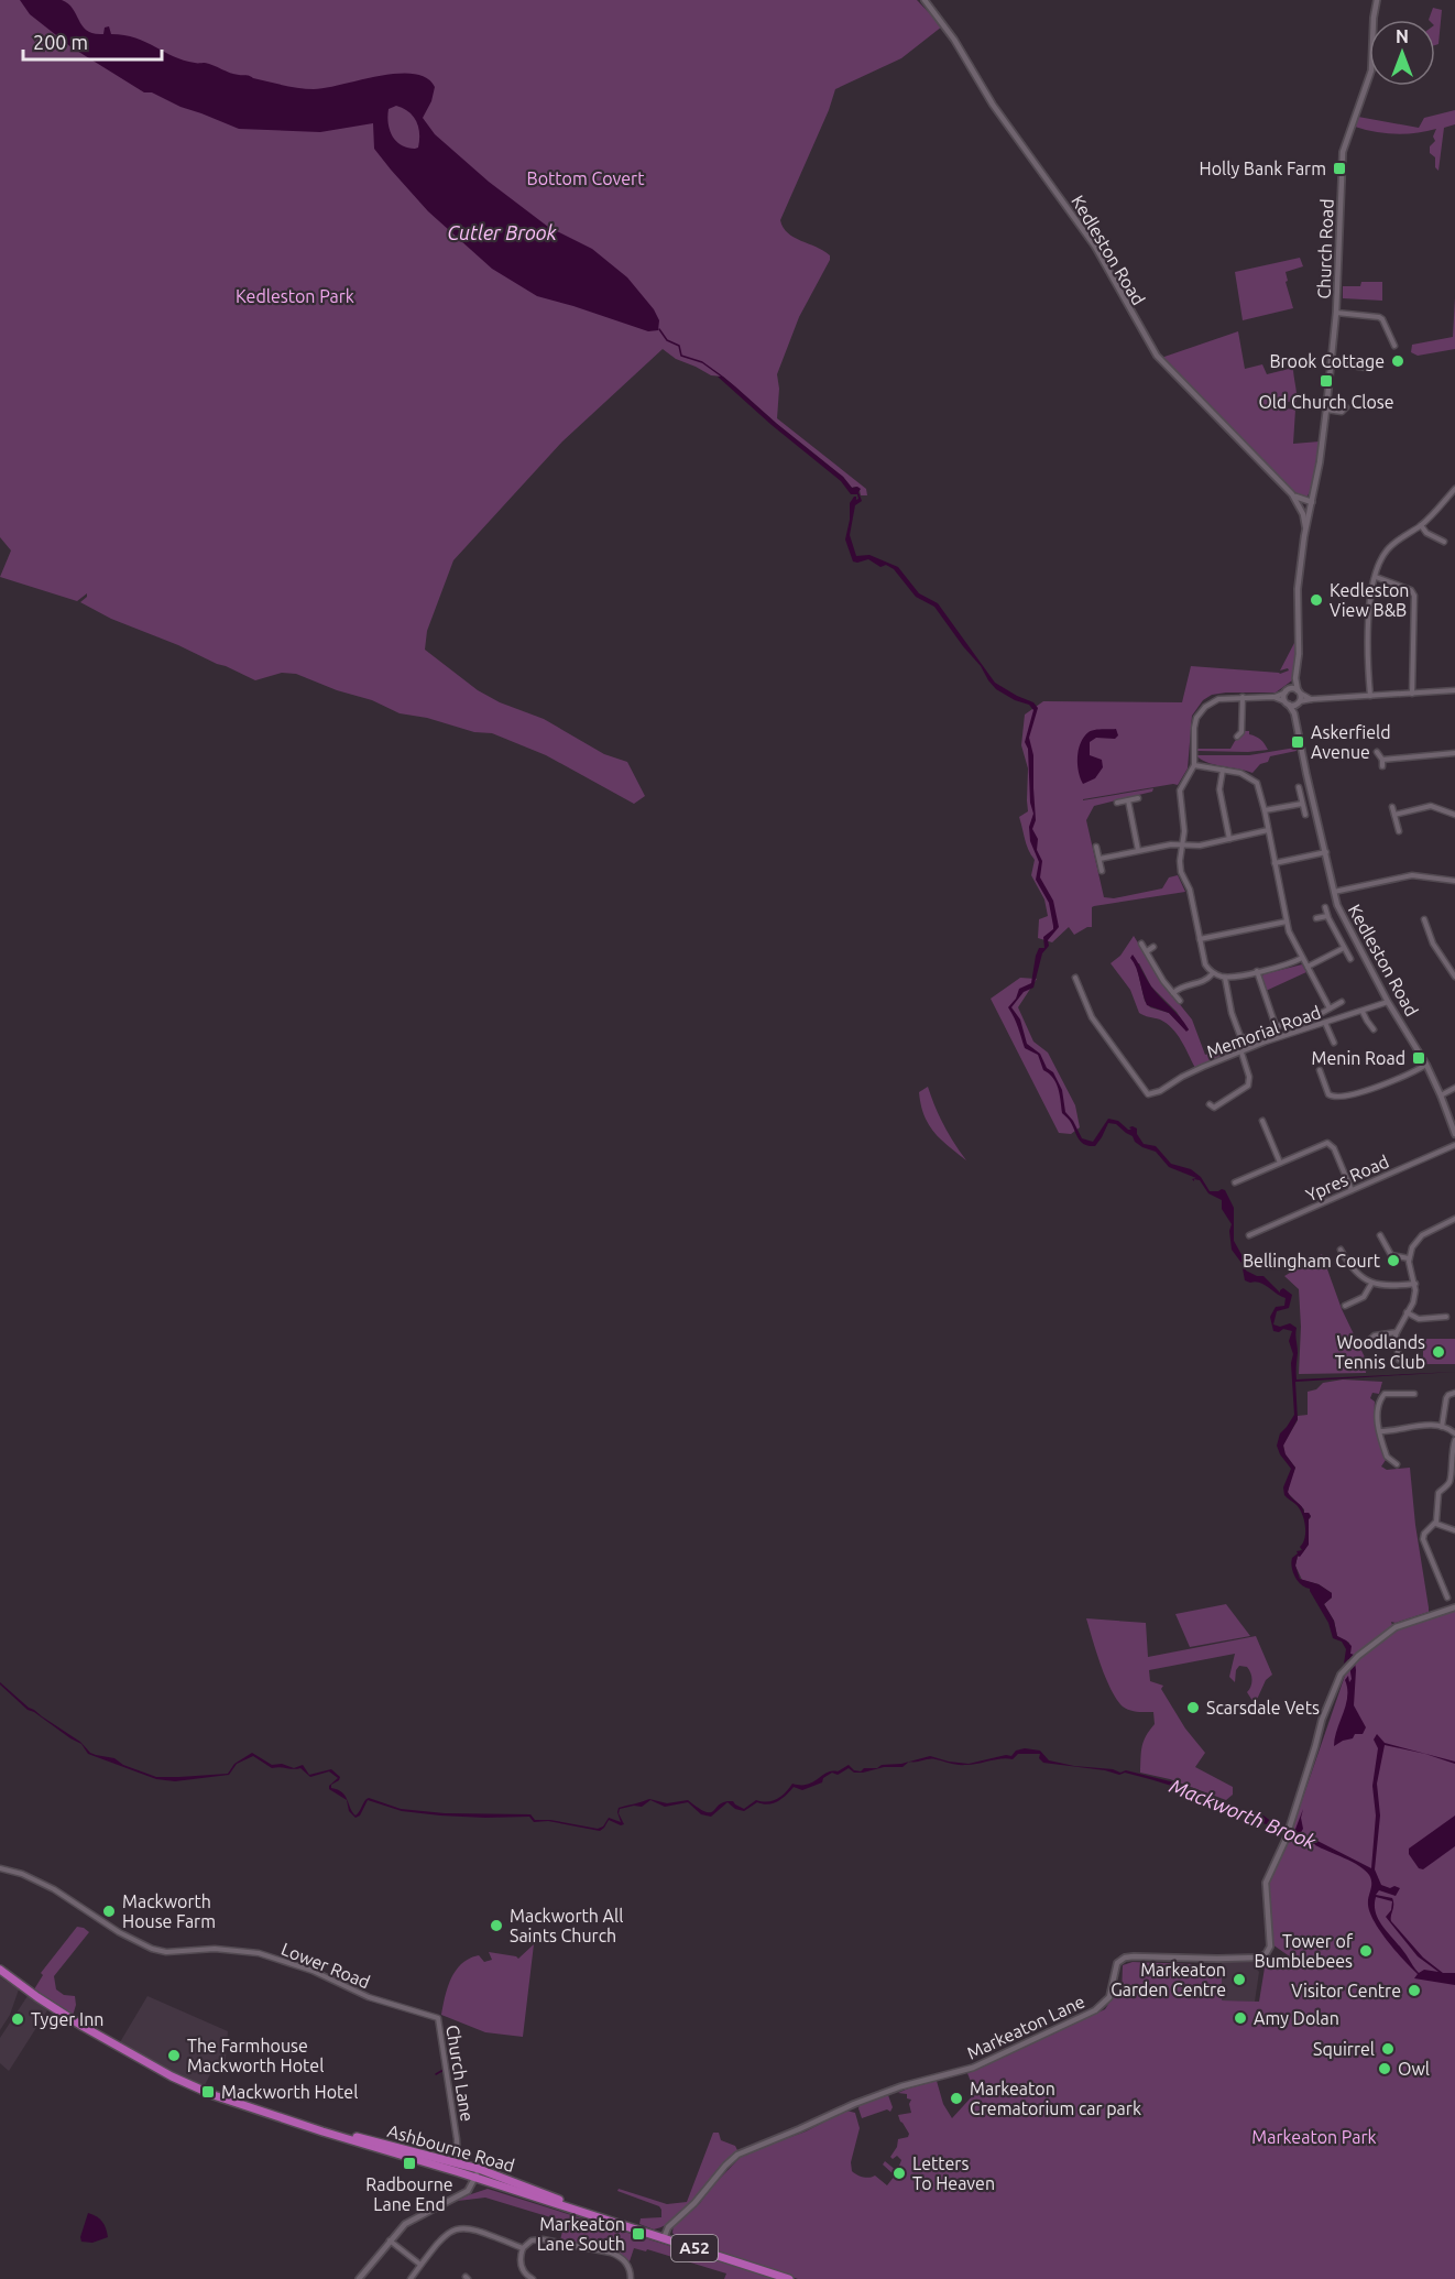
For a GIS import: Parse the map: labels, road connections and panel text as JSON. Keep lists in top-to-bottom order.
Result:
{
  "streets": {
    "highway": ["Ashbourne Road", "A52"],
    "street": [
      "Church Road",
      "Kedleston Road",
      "Memorial Road",
      "Ypres Road",
      "Lower Road",
      "Markeaton Lane",
      "Church Lane"
    ]
  },
  "crossings": [
    ["Church Road", "Kedleston Road"],
    ["Kedleston Road", "Memorial Road"],
    ["Lower Road", "Church Lane"],
    ["Markeaton Lane", "Ashbourne Road"],
    ["Church Lane", "Ashbourne Road"]
  ],
  "water": ["Cutler Brook", "Mackworth Brook"],
  "parks": ["Bottom Covert", "Kedleston Park", "Markeaton Park"],
  "places": {
    "transit": [
      "Holly Bank Farm",
      "Old Church Close",
      "Askerfield Avenue",
      "Menin Road",
      "Mackworth Hotel",
      "Radbourne Lane End",
      "Markeaton Lane South"
    ],
    "other": [
      "Brook Cottage",
      "Kedleston View B&B",
      "Bellingham Court",
      "Woodlands Tennis Club",
      "Scarsdale Vets",
      "Mackworth House Farm",
      "Mackworth All Saints Church",
      "Tower of Bumblebees",
      "Markeaton Garden Centre",
      "Visitor Centre",
      "Amy Dolan",
      "Tyger Inn",
      "Squirrel",
      "The Farmhouse Mackworth Hotel",
      "Owl",
      "Markeaton Crematorium car park",
      "Letters To Heaven"
    ]
  },
  "scale_bar": "200 m",
  "north": "top"
}
